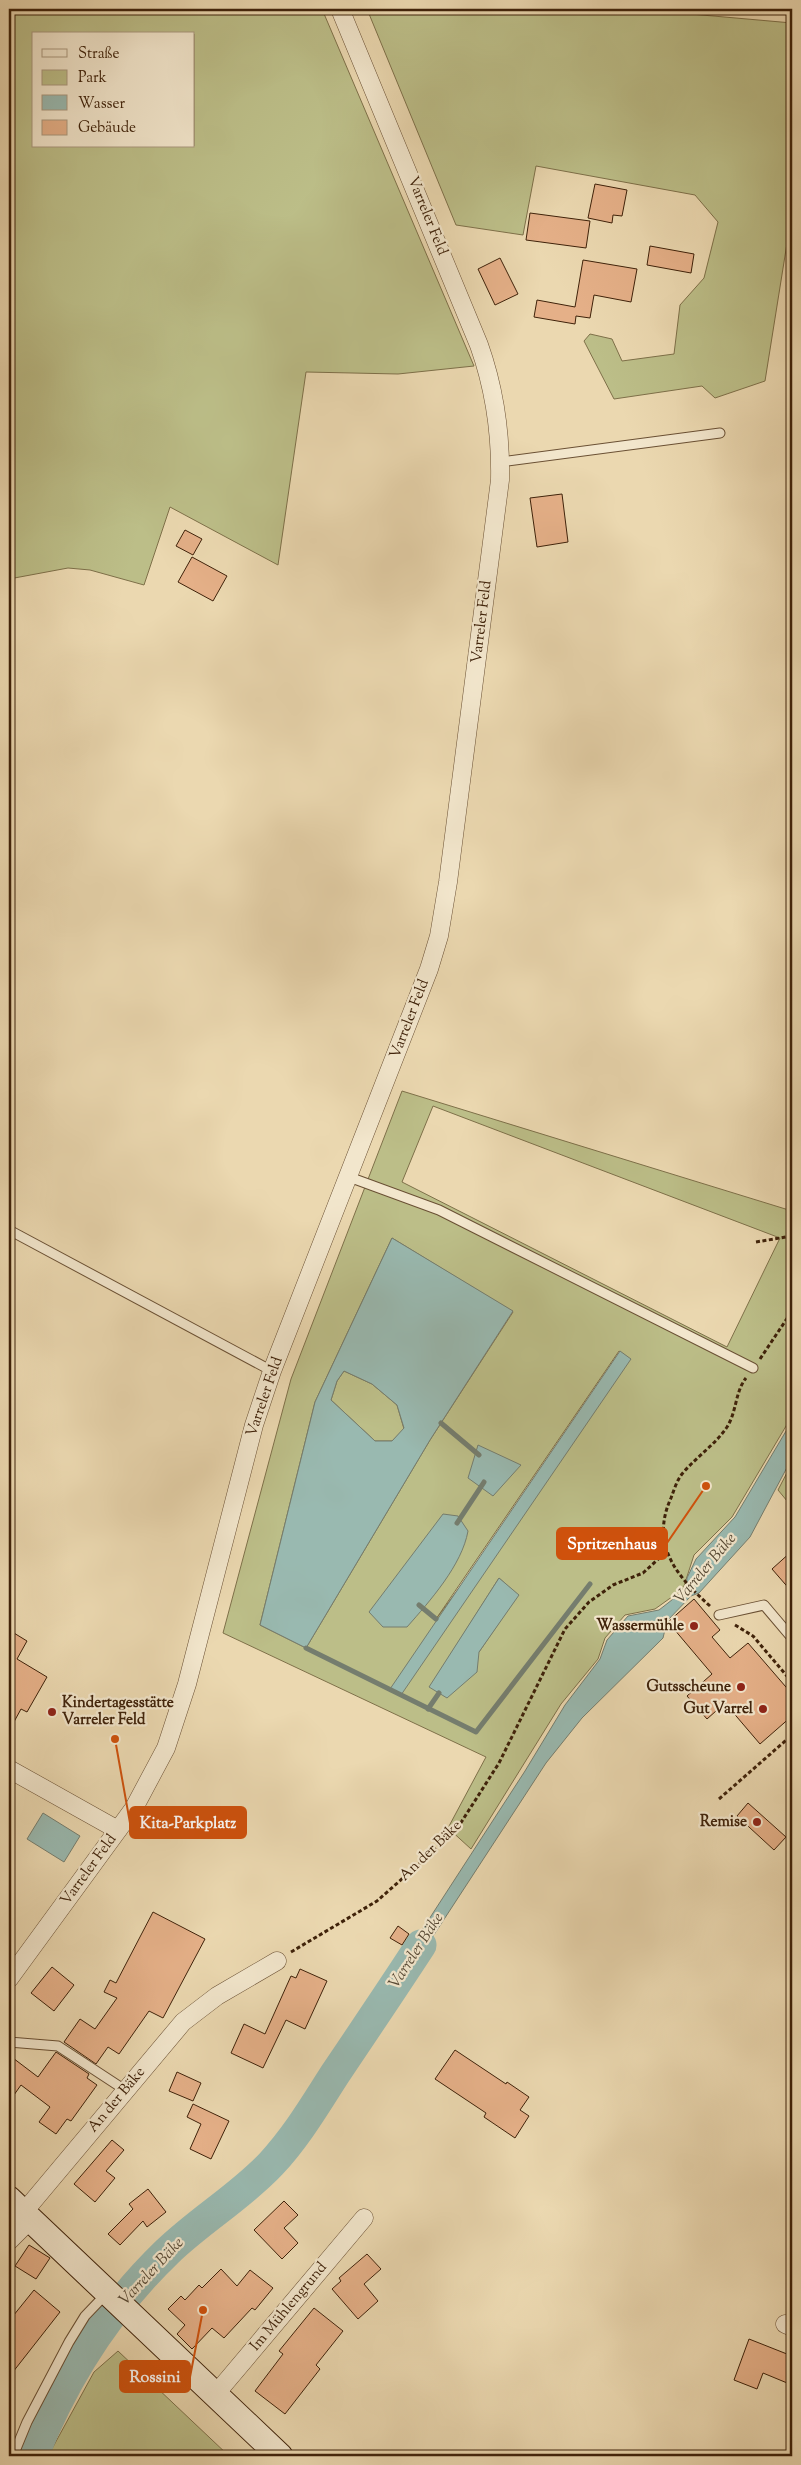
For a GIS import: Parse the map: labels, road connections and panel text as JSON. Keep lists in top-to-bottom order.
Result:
{
  "streets": {
    "street": ["Varreler Feld", "An der Bäke", "Im Mühlengrund"]
  },
  "water": ["Varreler Bäke"],
  "places": [
    "Spritzenhaus",
    "Wassermühle",
    "Gutsscheune",
    "Gut Varrel",
    "Kindertagesstätte Varreler Feld",
    "Kita-Parkplatz",
    "Remise",
    "Rossini"
  ],
  "legend": [
    "Straße",
    "Park",
    "Wasser",
    "Gebäude"
  ]
}
